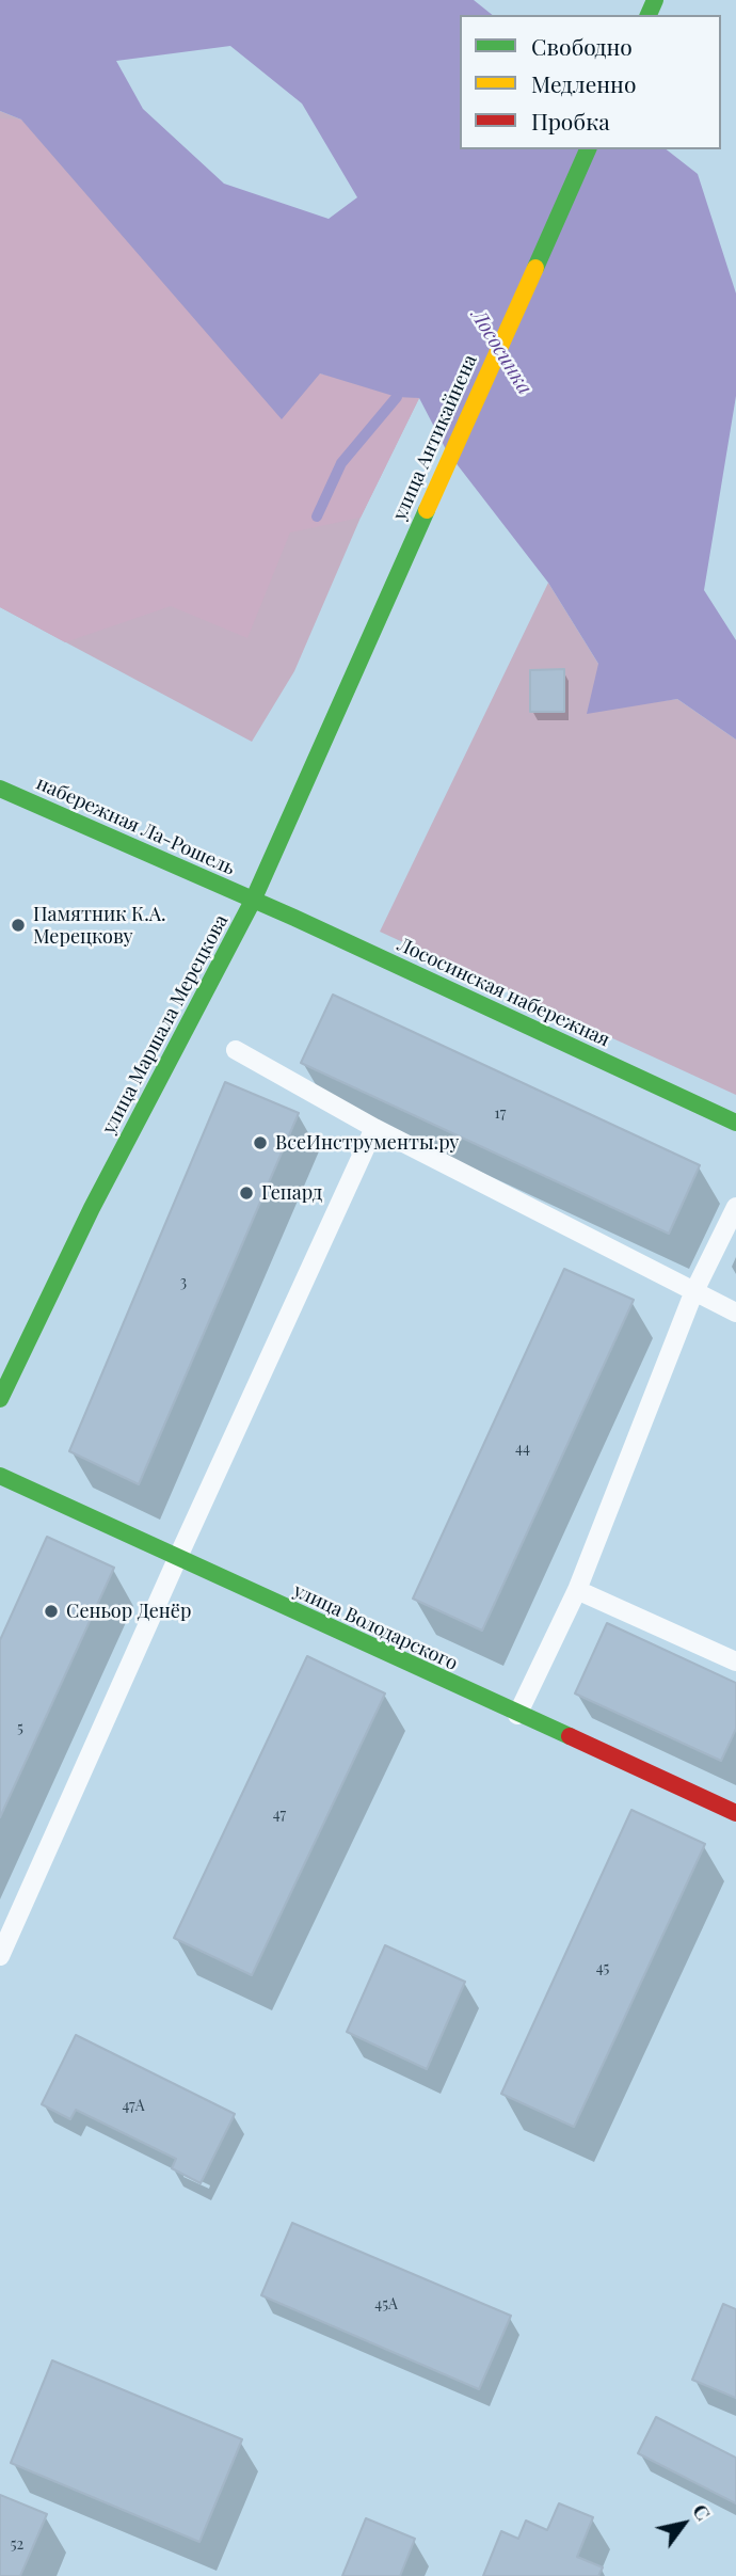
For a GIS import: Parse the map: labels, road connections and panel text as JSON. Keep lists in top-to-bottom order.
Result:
{
  "streets": {
    "street": [
      "улица Антикайнена",
      "набережная Ла-Рошель",
      "Лососинская набережная",
      "улица Маршала Мерецкова",
      "улица Володарского"
    ]
  },
  "crossings": [
    ["улица Антикайнена", "улица Маршала Мерецкова"],
    ["набережная Ла-Рошель", "Лососинская набережная"],
    ["набережная Ла-Рошель", "улица Маршала Мерецкова"],
    ["Лососинская набережная", "улица Маршала Мерецкова"]
  ],
  "water": ["Лососинка"],
  "places": [
    "Памятник К.А. Мерецкову",
    "ВсеИнструменты.ру",
    "Гепард",
    "Сеньор Денёр"
  ],
  "house_numbers": [
    "17",
    "3",
    "44",
    "5",
    "47",
    "45",
    "47А",
    "45А",
    "52"
  ],
  "legend": ["Свободно", "Медленно", "Пробка"],
  "north": "top right"
}
